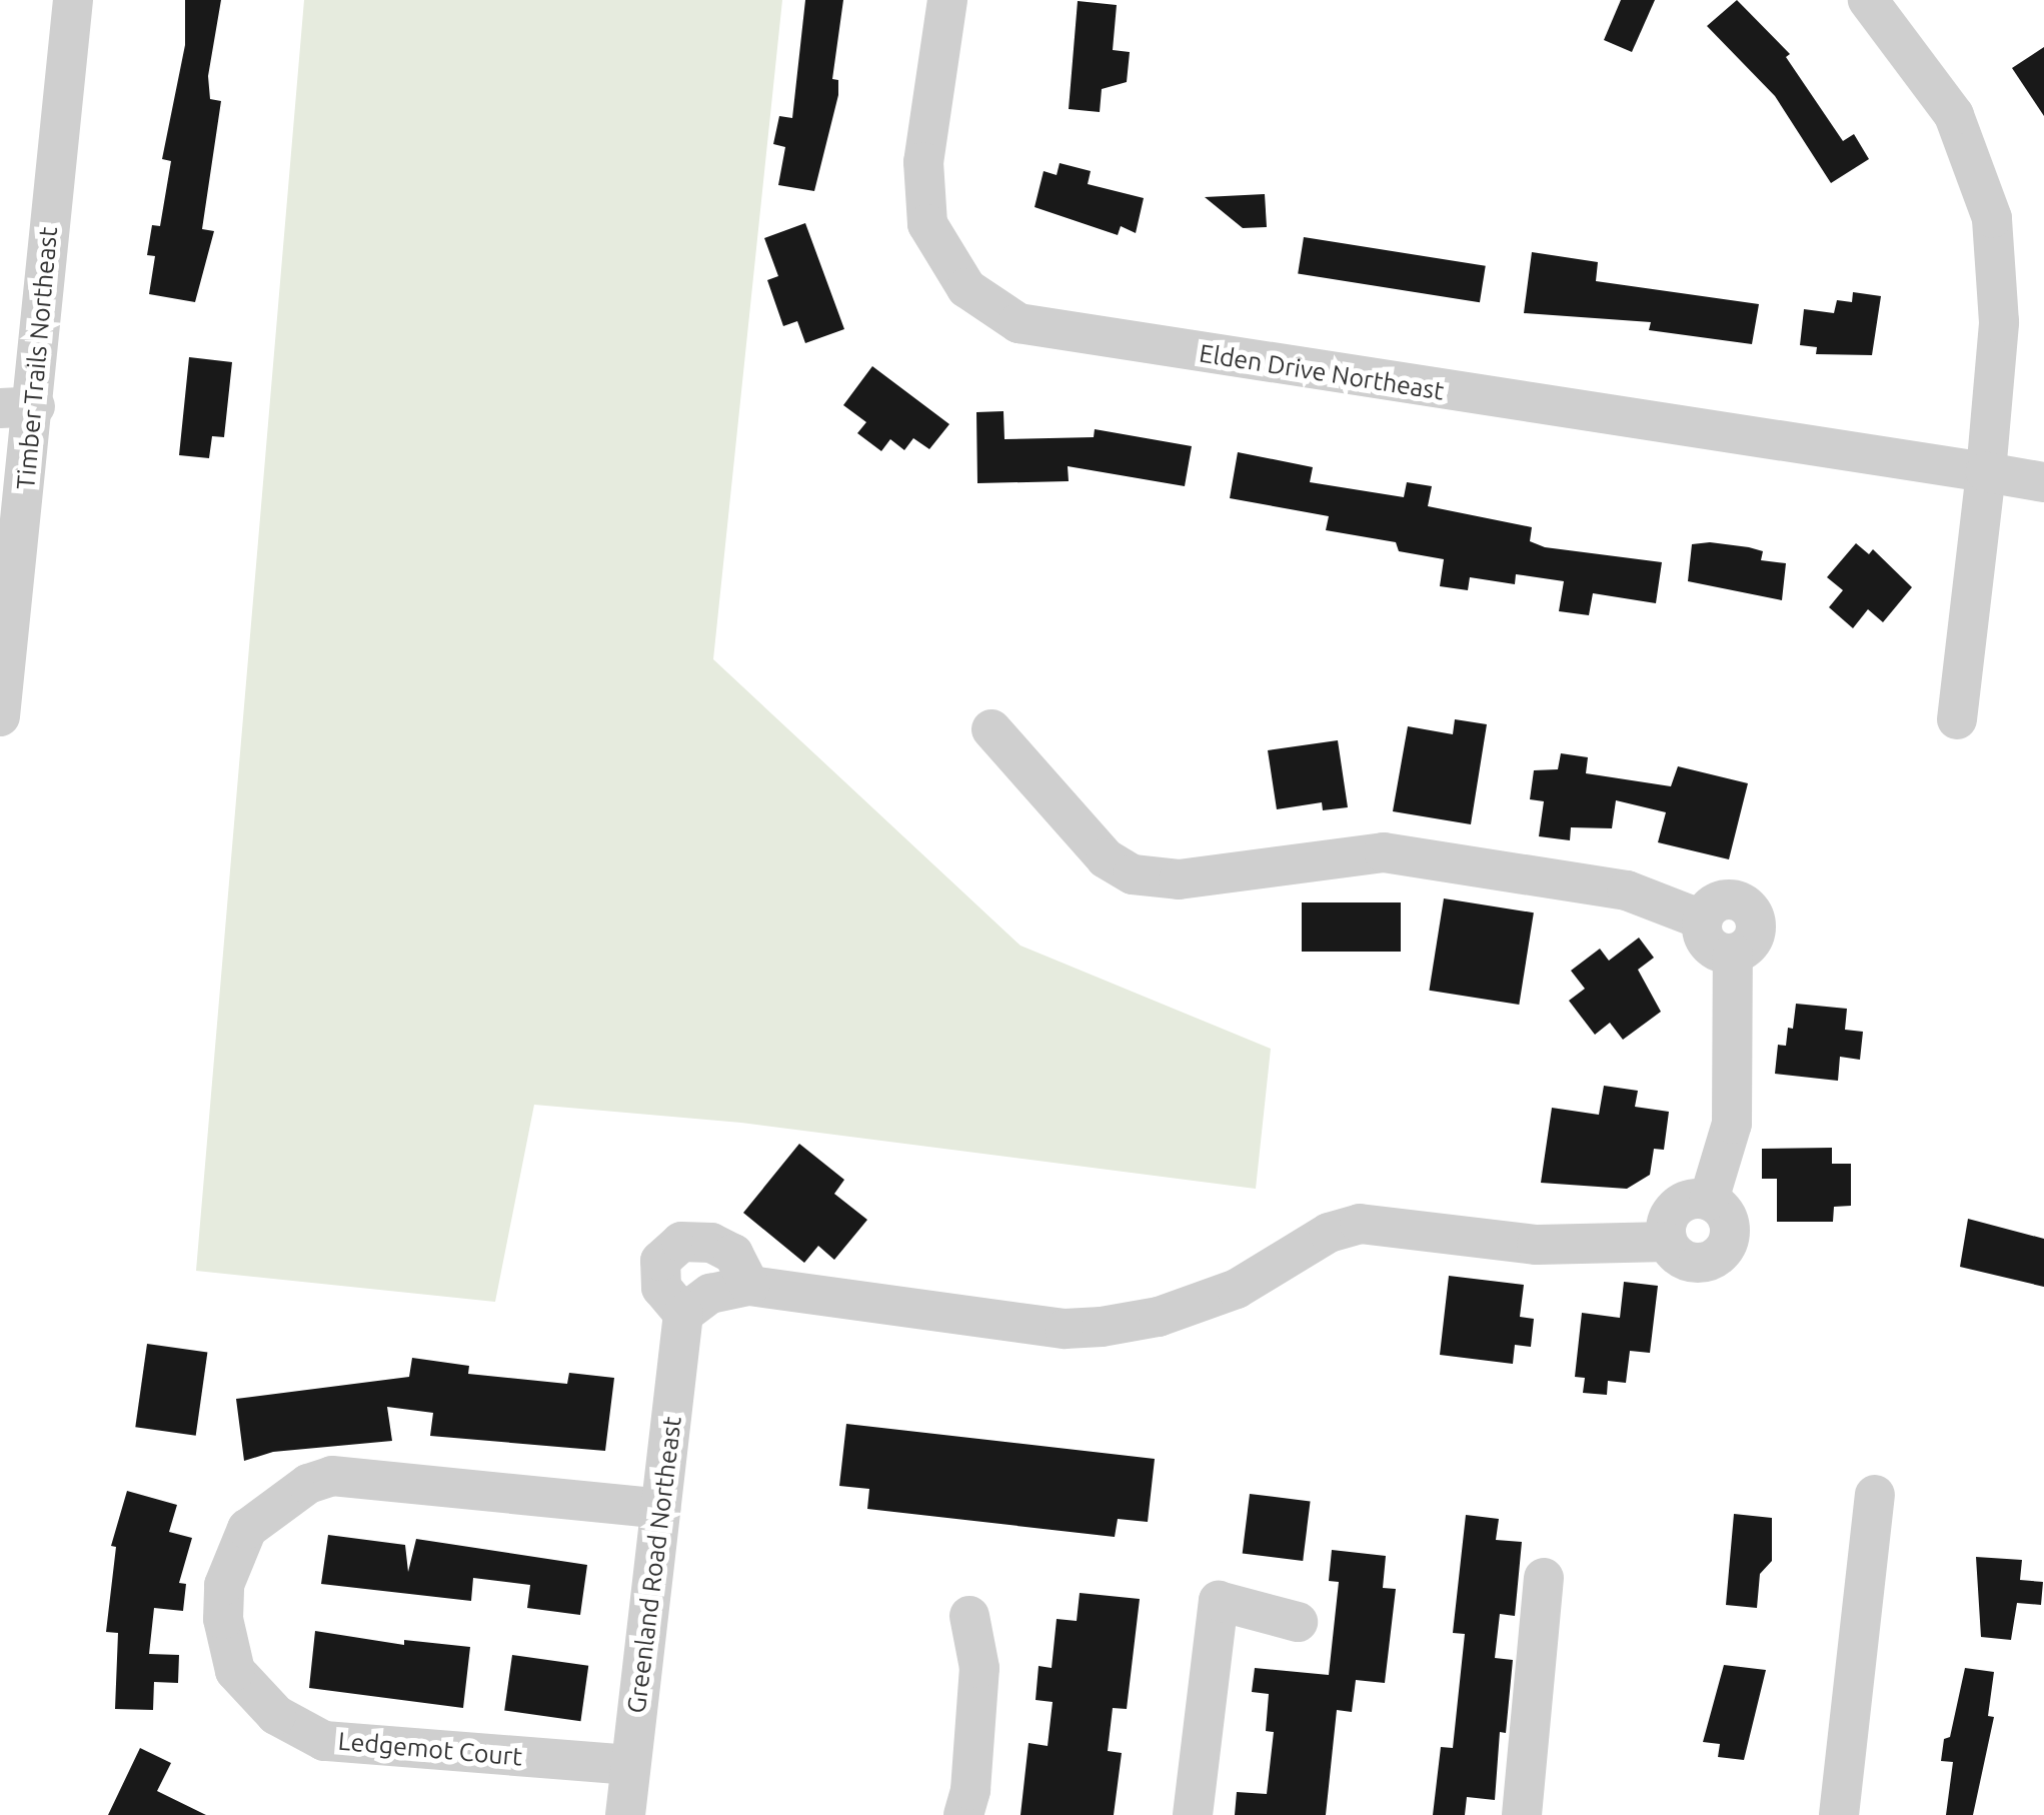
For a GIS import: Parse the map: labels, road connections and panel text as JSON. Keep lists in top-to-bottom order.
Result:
{
  "streets": {
    "street": [
      "Timber Trails Northeast",
      "Elden Drive Northeast",
      "Greenland Road Northeast",
      "Ledgemot Court"
    ]
  },
  "crossings": [
    ["Greenland Road Northeast", "Ledgemot Court"]
  ]
}
